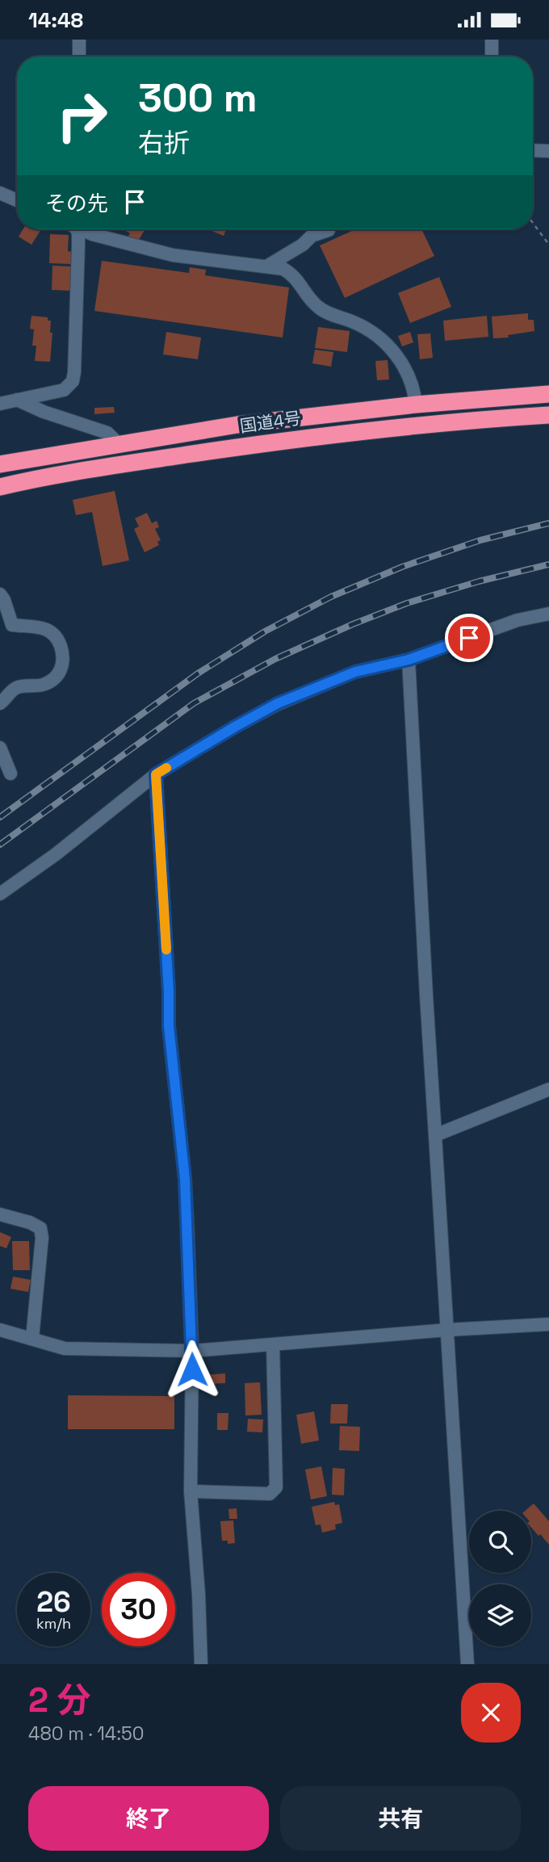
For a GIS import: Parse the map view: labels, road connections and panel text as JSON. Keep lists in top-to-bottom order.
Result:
{
  "streets": {
    "highway": ["国道4号"]
  },
  "page": {
    "status": "14:48",
    "turn": ["300 m", "右折"],
    "then": "その先",
    "speed": "26 km/h",
    "limit": "30",
    "heading": ["2 分", "480 m · 14:50"],
    "buttons": ["終了", "共有"]
  }
}
